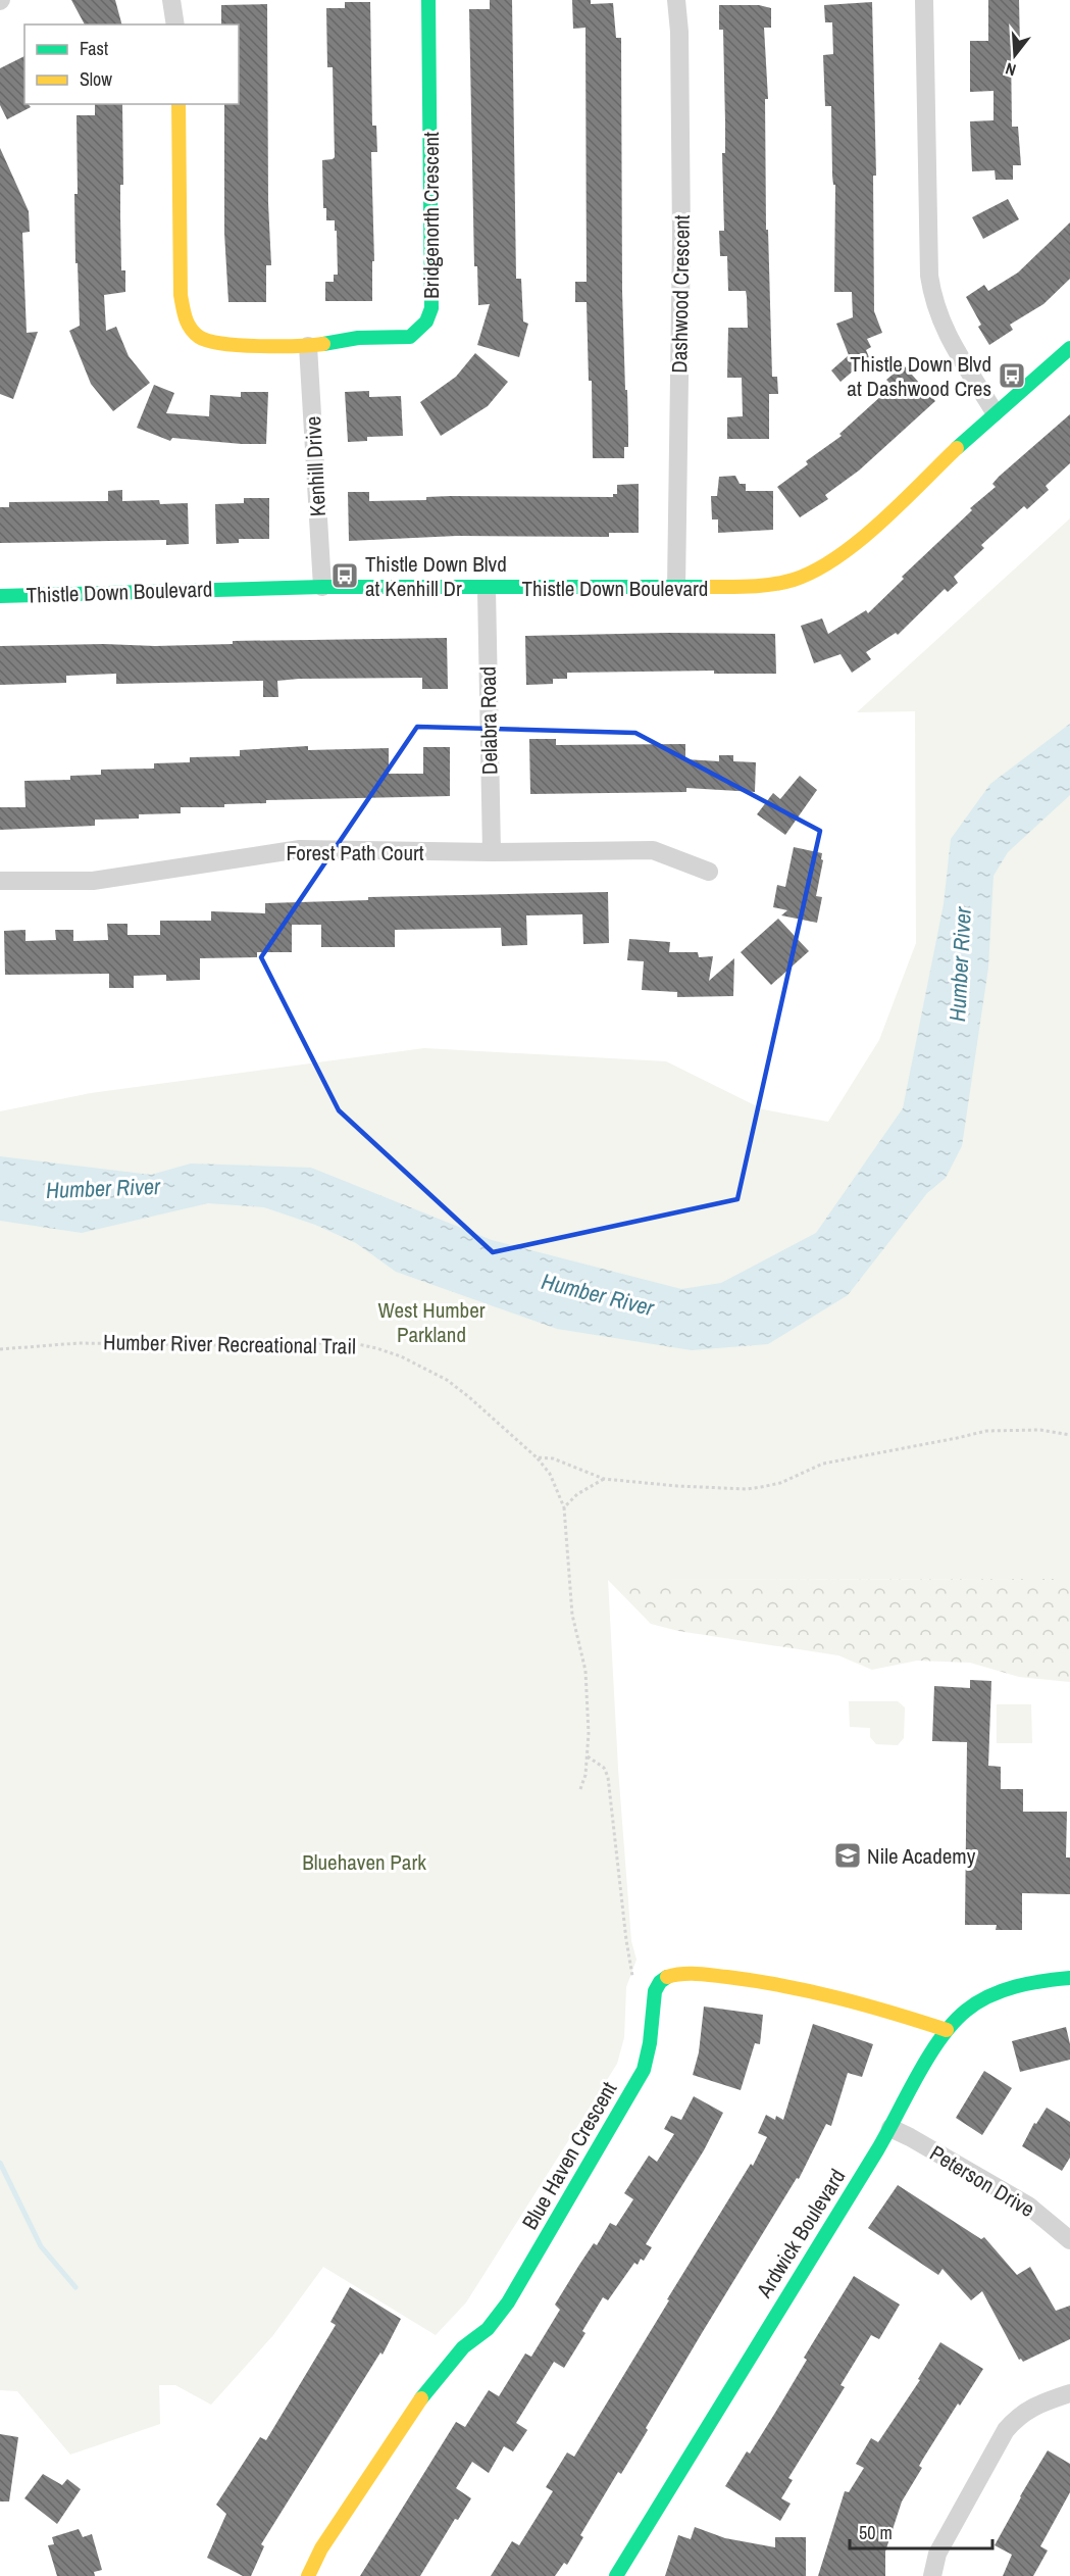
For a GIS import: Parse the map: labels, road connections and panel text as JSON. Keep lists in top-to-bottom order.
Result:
{
  "streets": {
    "street": [
      "Bridgenorth Crescent",
      "Dashwood Crescent",
      "Kenhill Drive",
      "Thistle Down Boulevard",
      "Delabra Road",
      "Forest Path Court",
      "Blue Haven Crescent",
      "Peterson Drive",
      "Ardwick Boulevard"
    ],
    "path": ["Humber River Recreational Trail"]
  },
  "crossings": [
    ["Bridgenorth Crescent", "Kenhill Drive"],
    ["Dashwood Crescent", "Thistle Down Boulevard"],
    ["Kenhill Drive", "Thistle Down Boulevard"],
    ["Thistle Down Boulevard", "Delabra Road"],
    ["Delabra Road", "Forest Path Court"],
    ["Blue Haven Crescent", "Ardwick Boulevard"],
    ["Peterson Drive", "Ardwick Boulevard"]
  ],
  "water": ["Humber River"],
  "parks": ["West Humber Parkland", "Bluehaven Park"],
  "places": {
    "bus stop": ["Thistle Down Blvd at Dashwood Cres", "Thistle Down Blvd at Kenhill Dr"],
    "school or university": ["Nile Academy"]
  },
  "legend": ["Fast", "Slow"],
  "scale_bar": "50 m",
  "north": "bottom"
}
